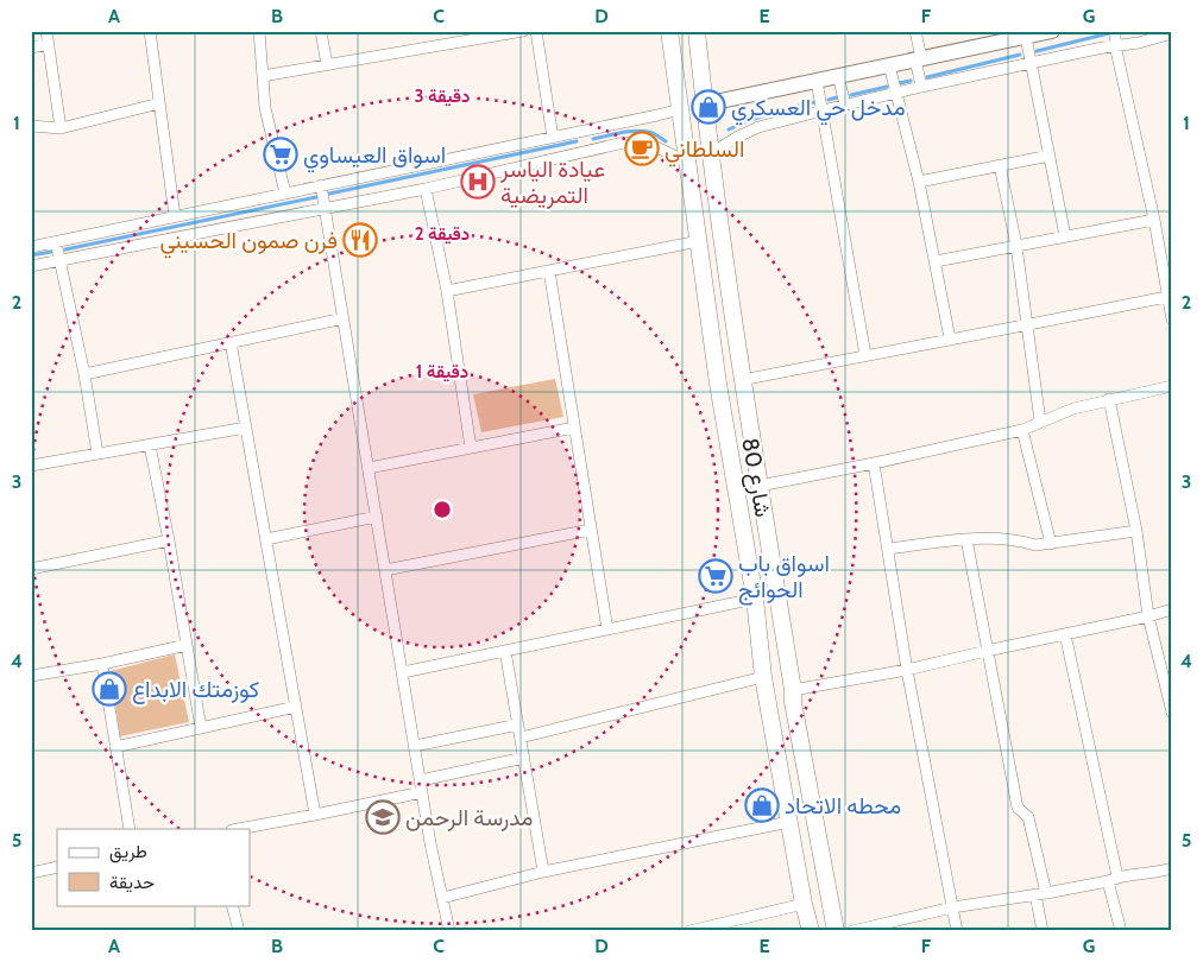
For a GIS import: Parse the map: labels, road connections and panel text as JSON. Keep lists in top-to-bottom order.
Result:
{
  "streets": {
    "main road": ["شارع 80"]
  },
  "places": {
    "shop": ["مدخل حي العسكري", "كوزمتك الابداع", "محطه الاتحاد"],
    "cafe": ["السلطاني"],
    "supermarket": ["اسواق العيساوي", "اسواق باب الحوائج"],
    "hospital": ["عيادة الياسر التمريضية"],
    "restaurant": ["فرن صمون الحسيني"],
    "school or university": ["مدرسة الرحمن"]
  },
  "legend": ["طريق", "حديقة"],
  "grid": {
    "columns": [
      "A",
      "B",
      "C",
      "D",
      "E",
      "F",
      "G"
    ],
    "rows": [
      "1",
      "2",
      "3",
      "4",
      "5"
    ]
  },
  "rings": ["3 دقيقة", "2 دقيقة", "1 دقيقة"]
}
